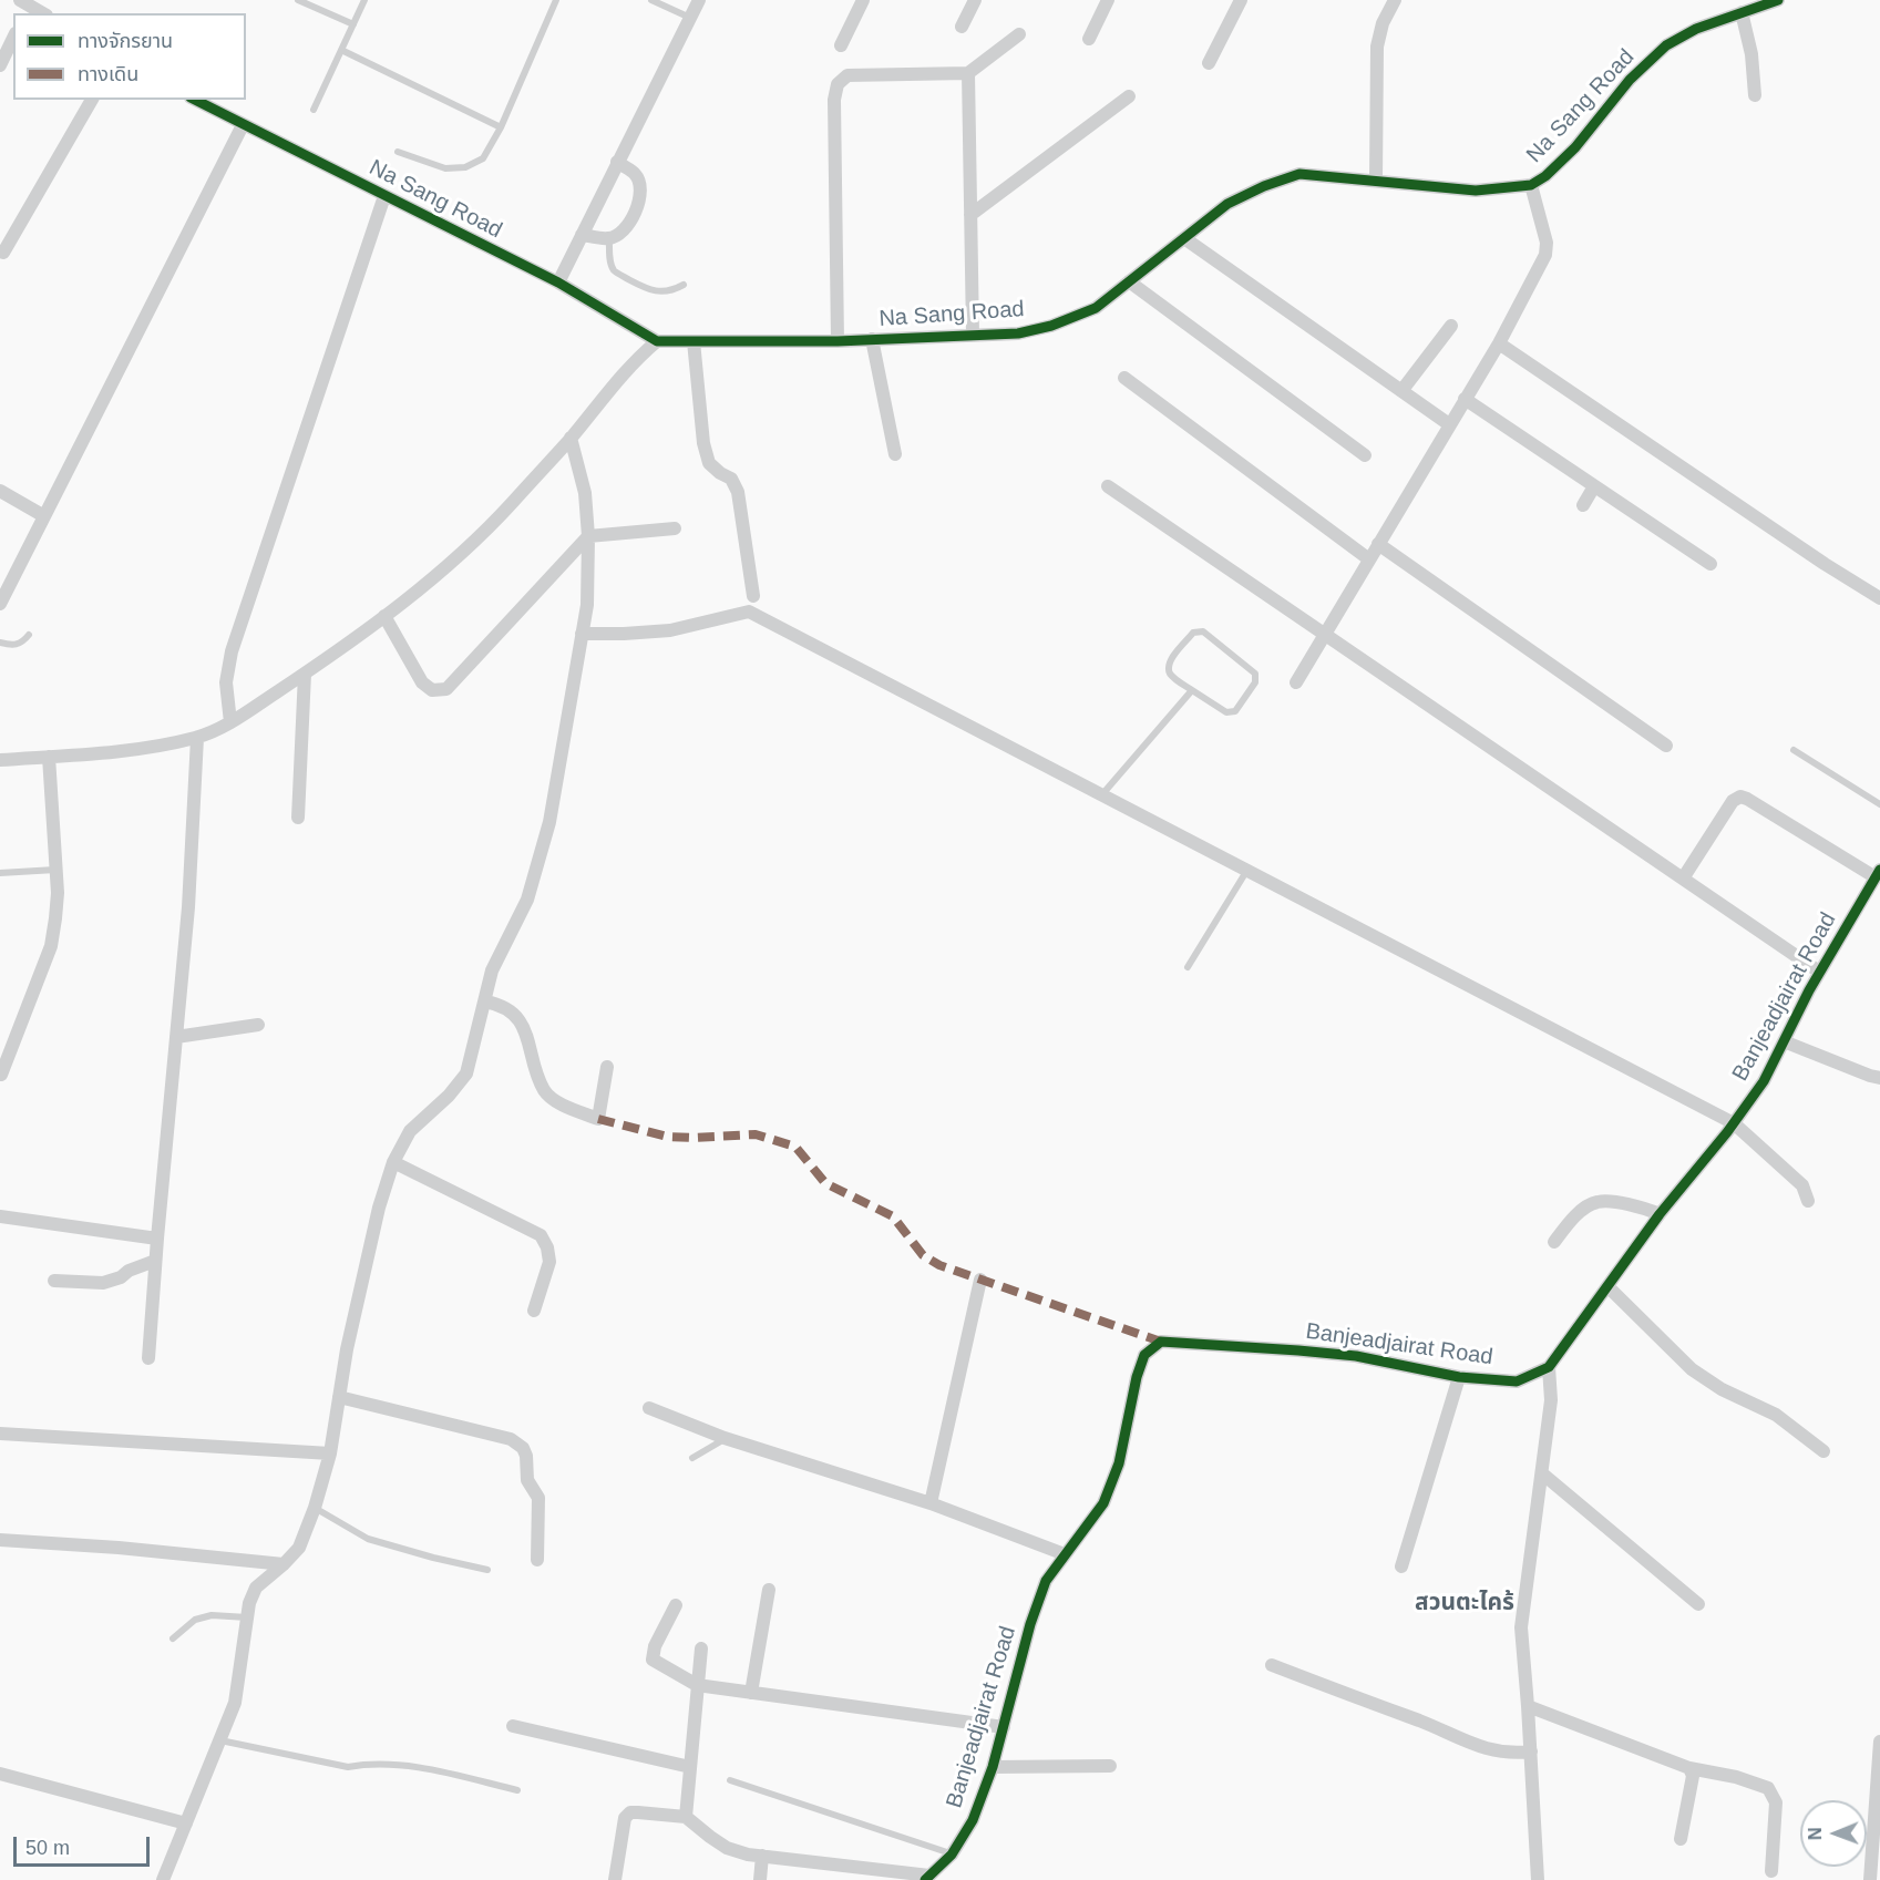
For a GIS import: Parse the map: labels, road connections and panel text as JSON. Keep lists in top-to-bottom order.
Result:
{
  "streets": {
    "street": ["Na Sang Road", "Banjeadjairat Road"]
  },
  "districts": ["สวนตะไคร้"],
  "legend": ["ทางจักรยาน", "ทางเดิน"],
  "scale_bar": "50 m",
  "north": "left"
}
